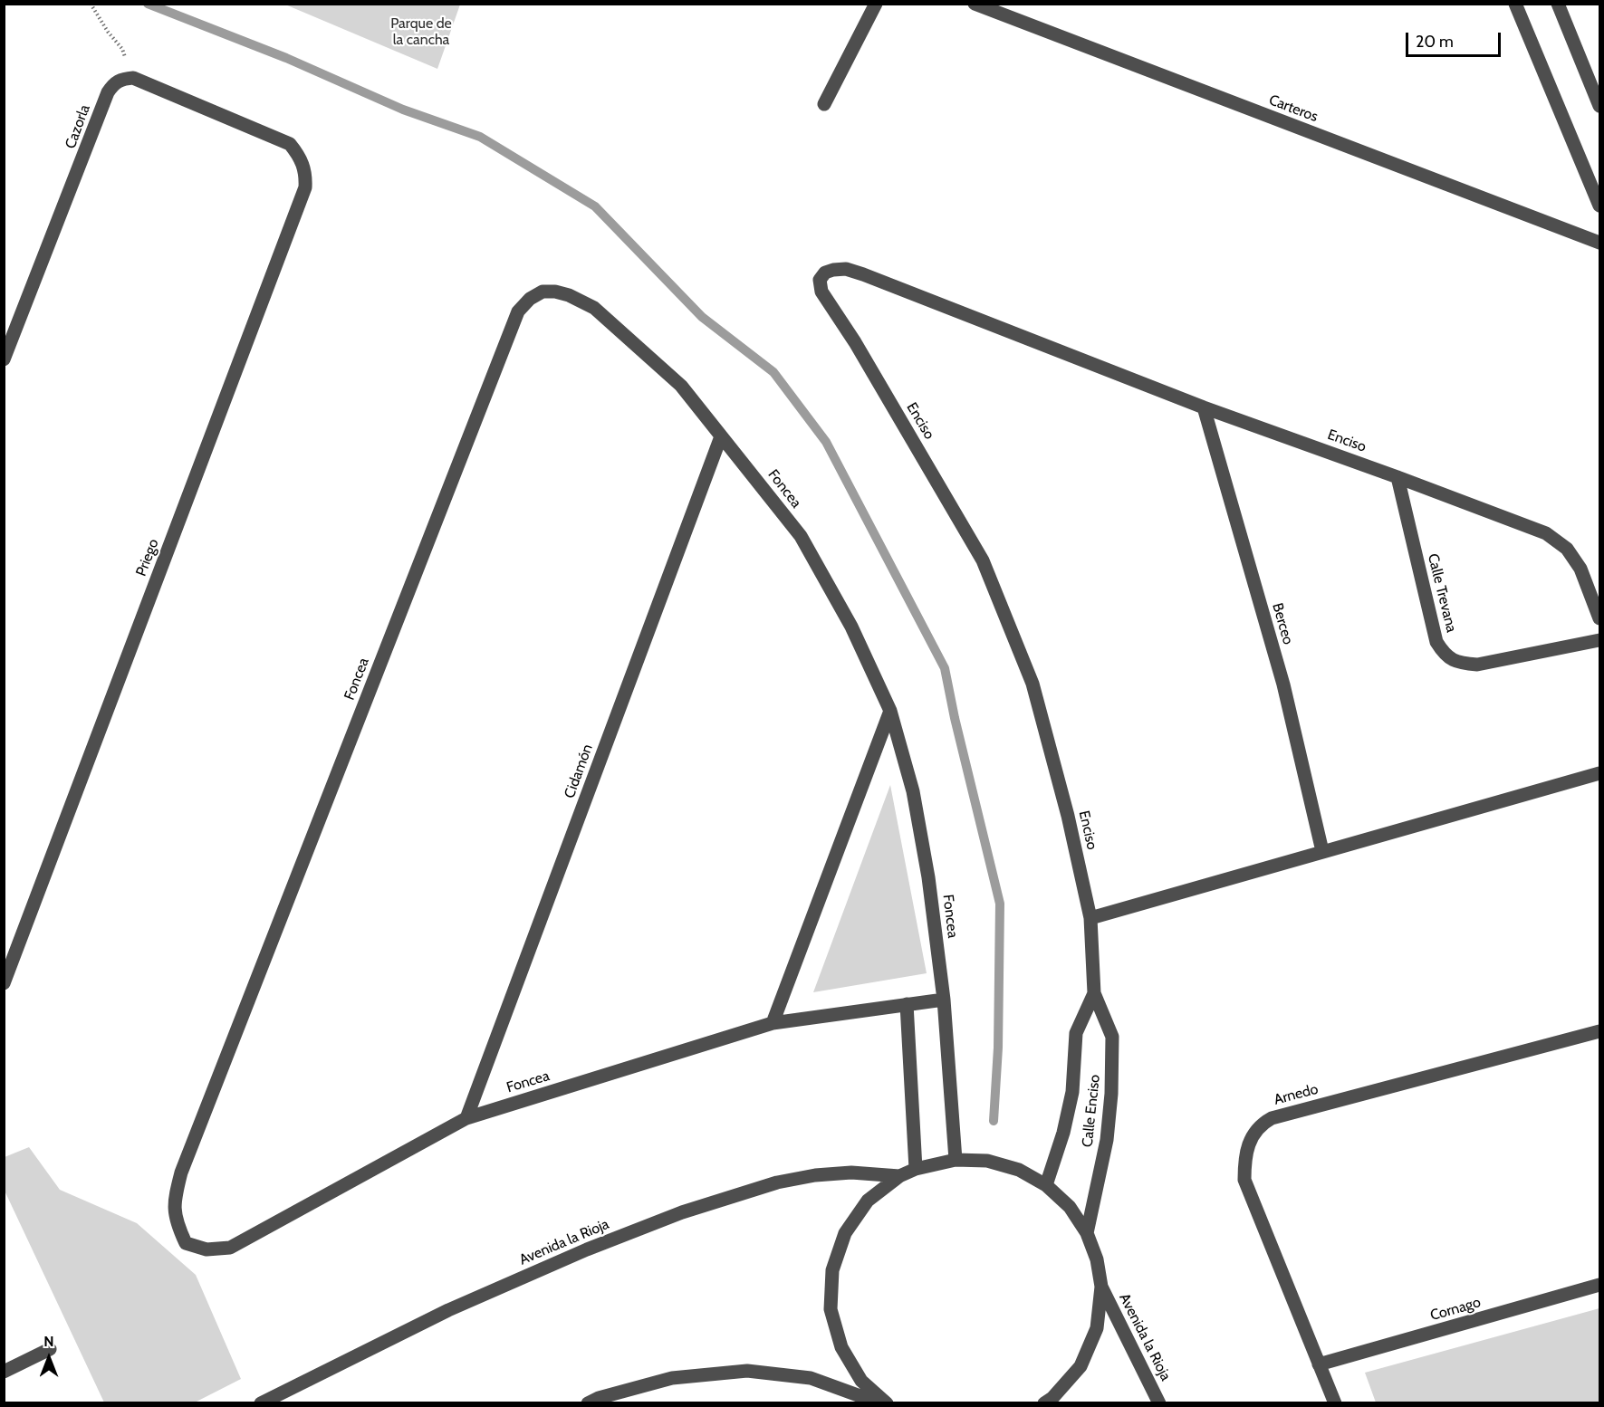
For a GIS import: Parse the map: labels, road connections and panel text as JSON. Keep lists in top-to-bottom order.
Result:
{
  "streets": {
    "street": [
      "Carteros",
      "Cazorla",
      "Enciso",
      "Foncea",
      "Priego",
      "Calle Trevana",
      "Berceo",
      "Cidamón",
      "Arnedo",
      "Calle Enciso",
      "Avenida la Rioja",
      "Cornago"
    ]
  },
  "crossings": [
    ["Cazorla", "Priego"],
    ["Enciso", "Calle Trevana"],
    ["Enciso", "Berceo"],
    ["Enciso", "Calle Enciso"],
    ["Foncea", "Cidamón"],
    ["Arnedo", "Cornago"]
  ],
  "parks": ["Parque de la cancha"],
  "scale_bar": "20 m",
  "north": "top"
}
